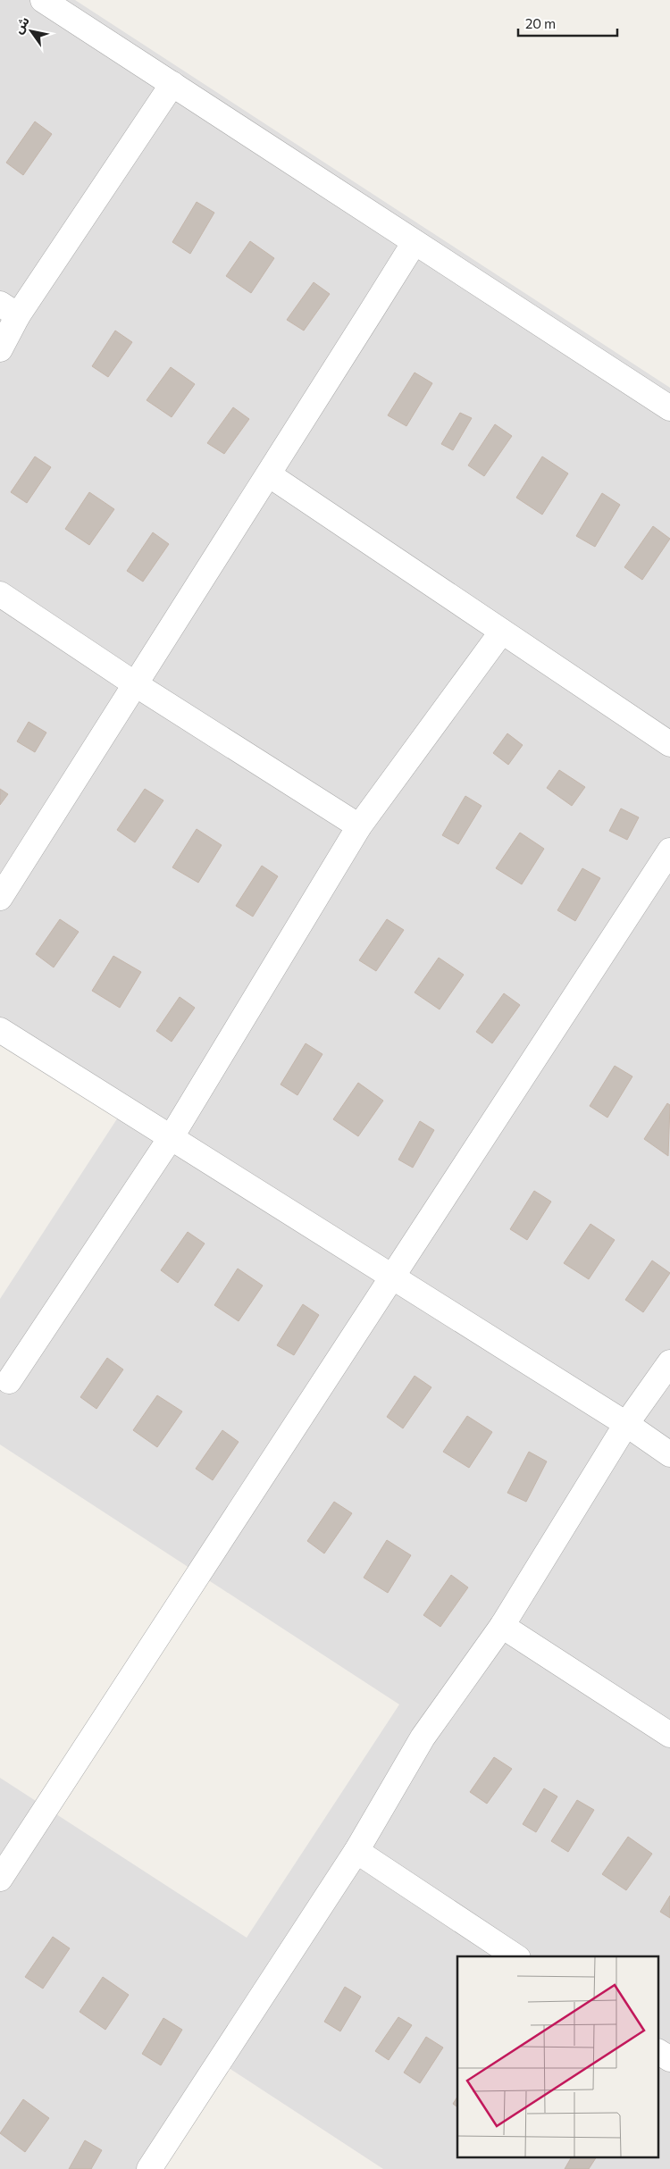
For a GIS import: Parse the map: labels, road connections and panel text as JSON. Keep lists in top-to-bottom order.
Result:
{
  "scale_bar": "20 m",
  "north": "top left"
}
